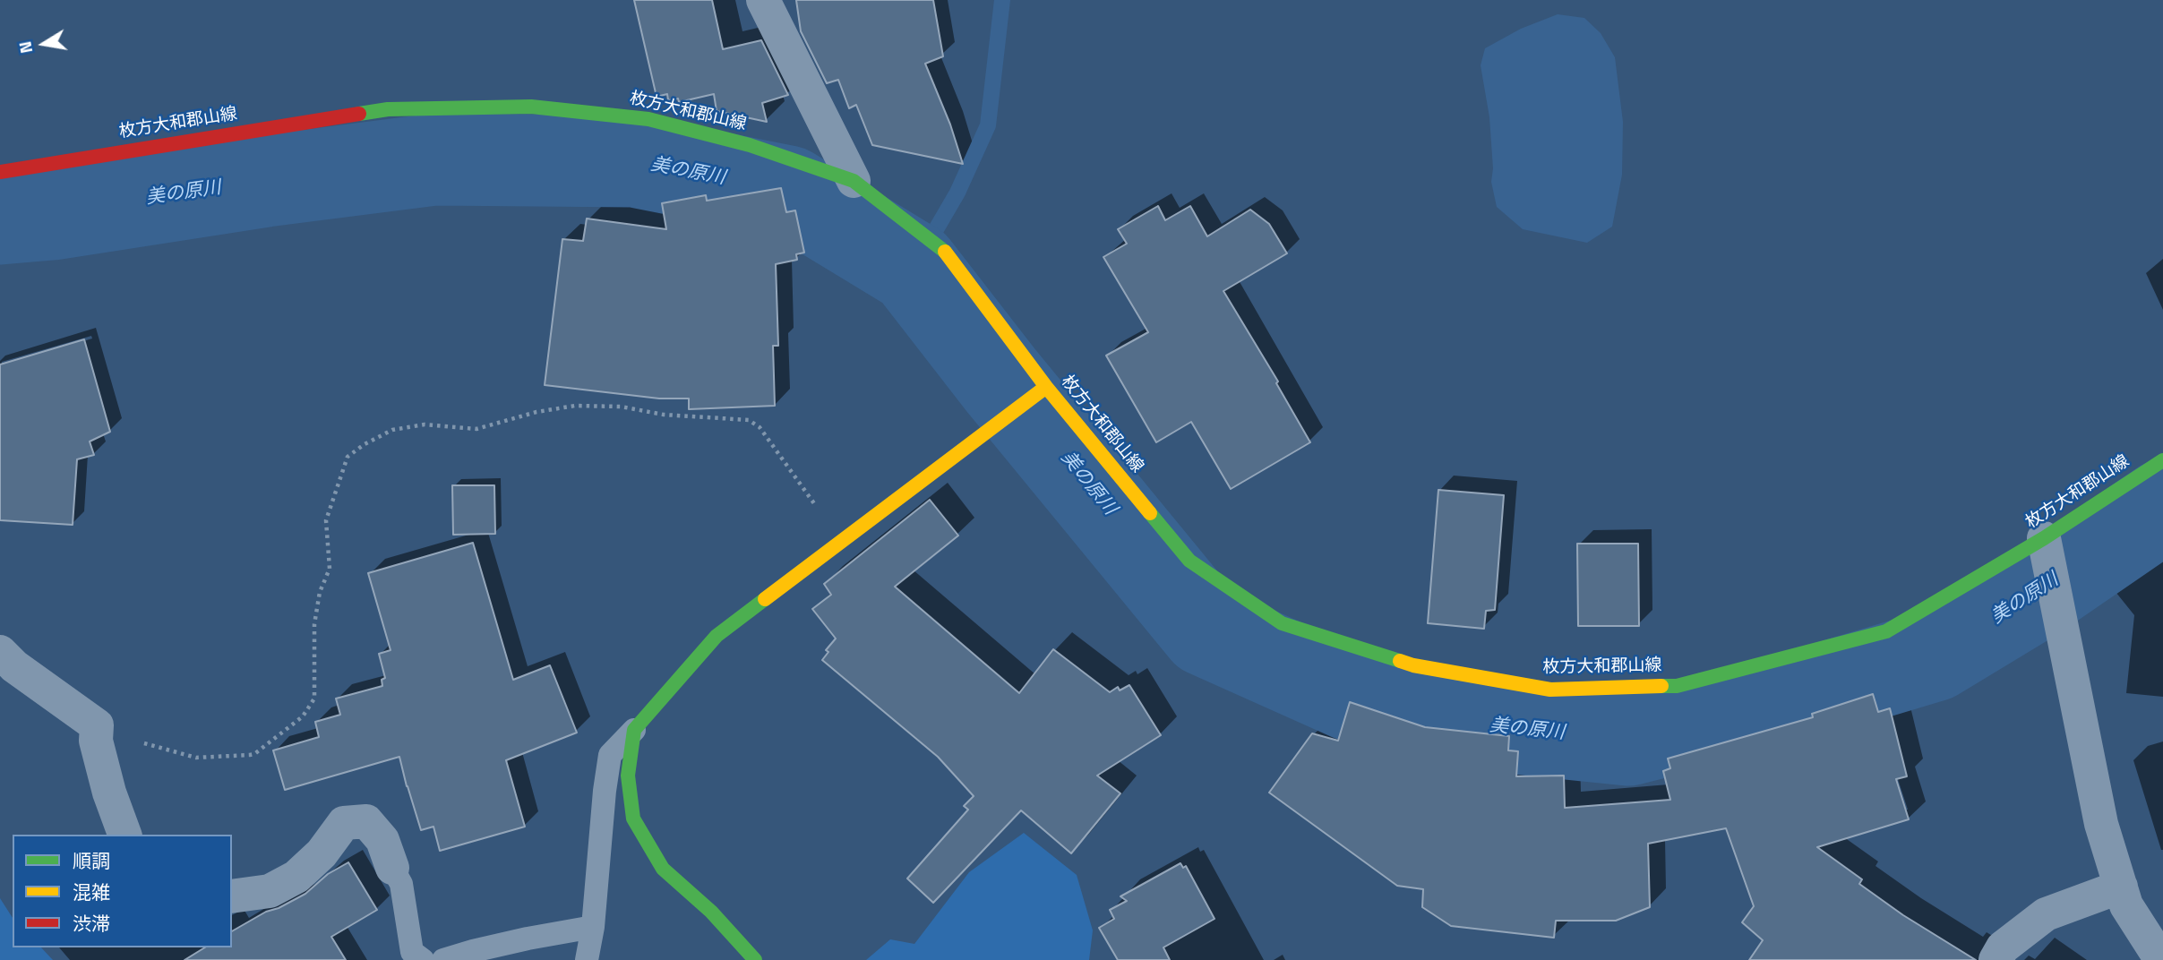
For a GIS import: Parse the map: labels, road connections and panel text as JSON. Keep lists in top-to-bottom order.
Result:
{
  "streets": {
    "main road": ["枚方大和郡山線"]
  },
  "water": ["美の原川"],
  "legend": ["順調", "混雑", "渋滞"],
  "north": "left"
}
